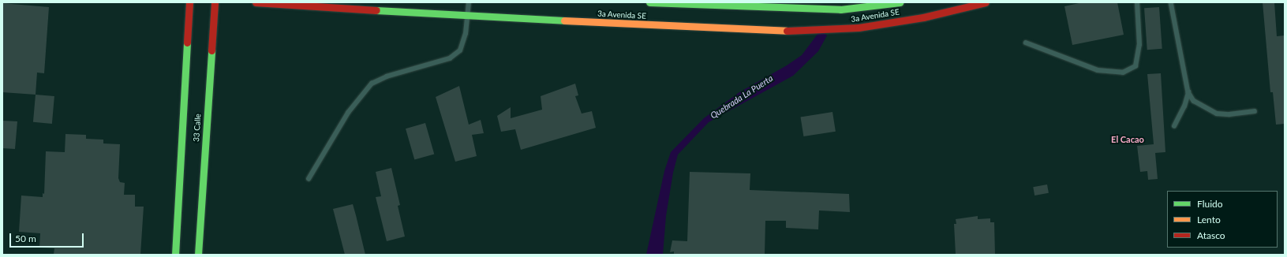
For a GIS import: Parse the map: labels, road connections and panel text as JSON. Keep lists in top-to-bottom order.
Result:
{
  "streets": {
    "street": ["3a Avenida SE", "33 Calle"]
  },
  "districts": ["El Cacao"],
  "water": ["Quebrada La Puerta"],
  "legend": ["Fluido", "Lento", "Atasco"],
  "scale_bar": "50 m"
}
